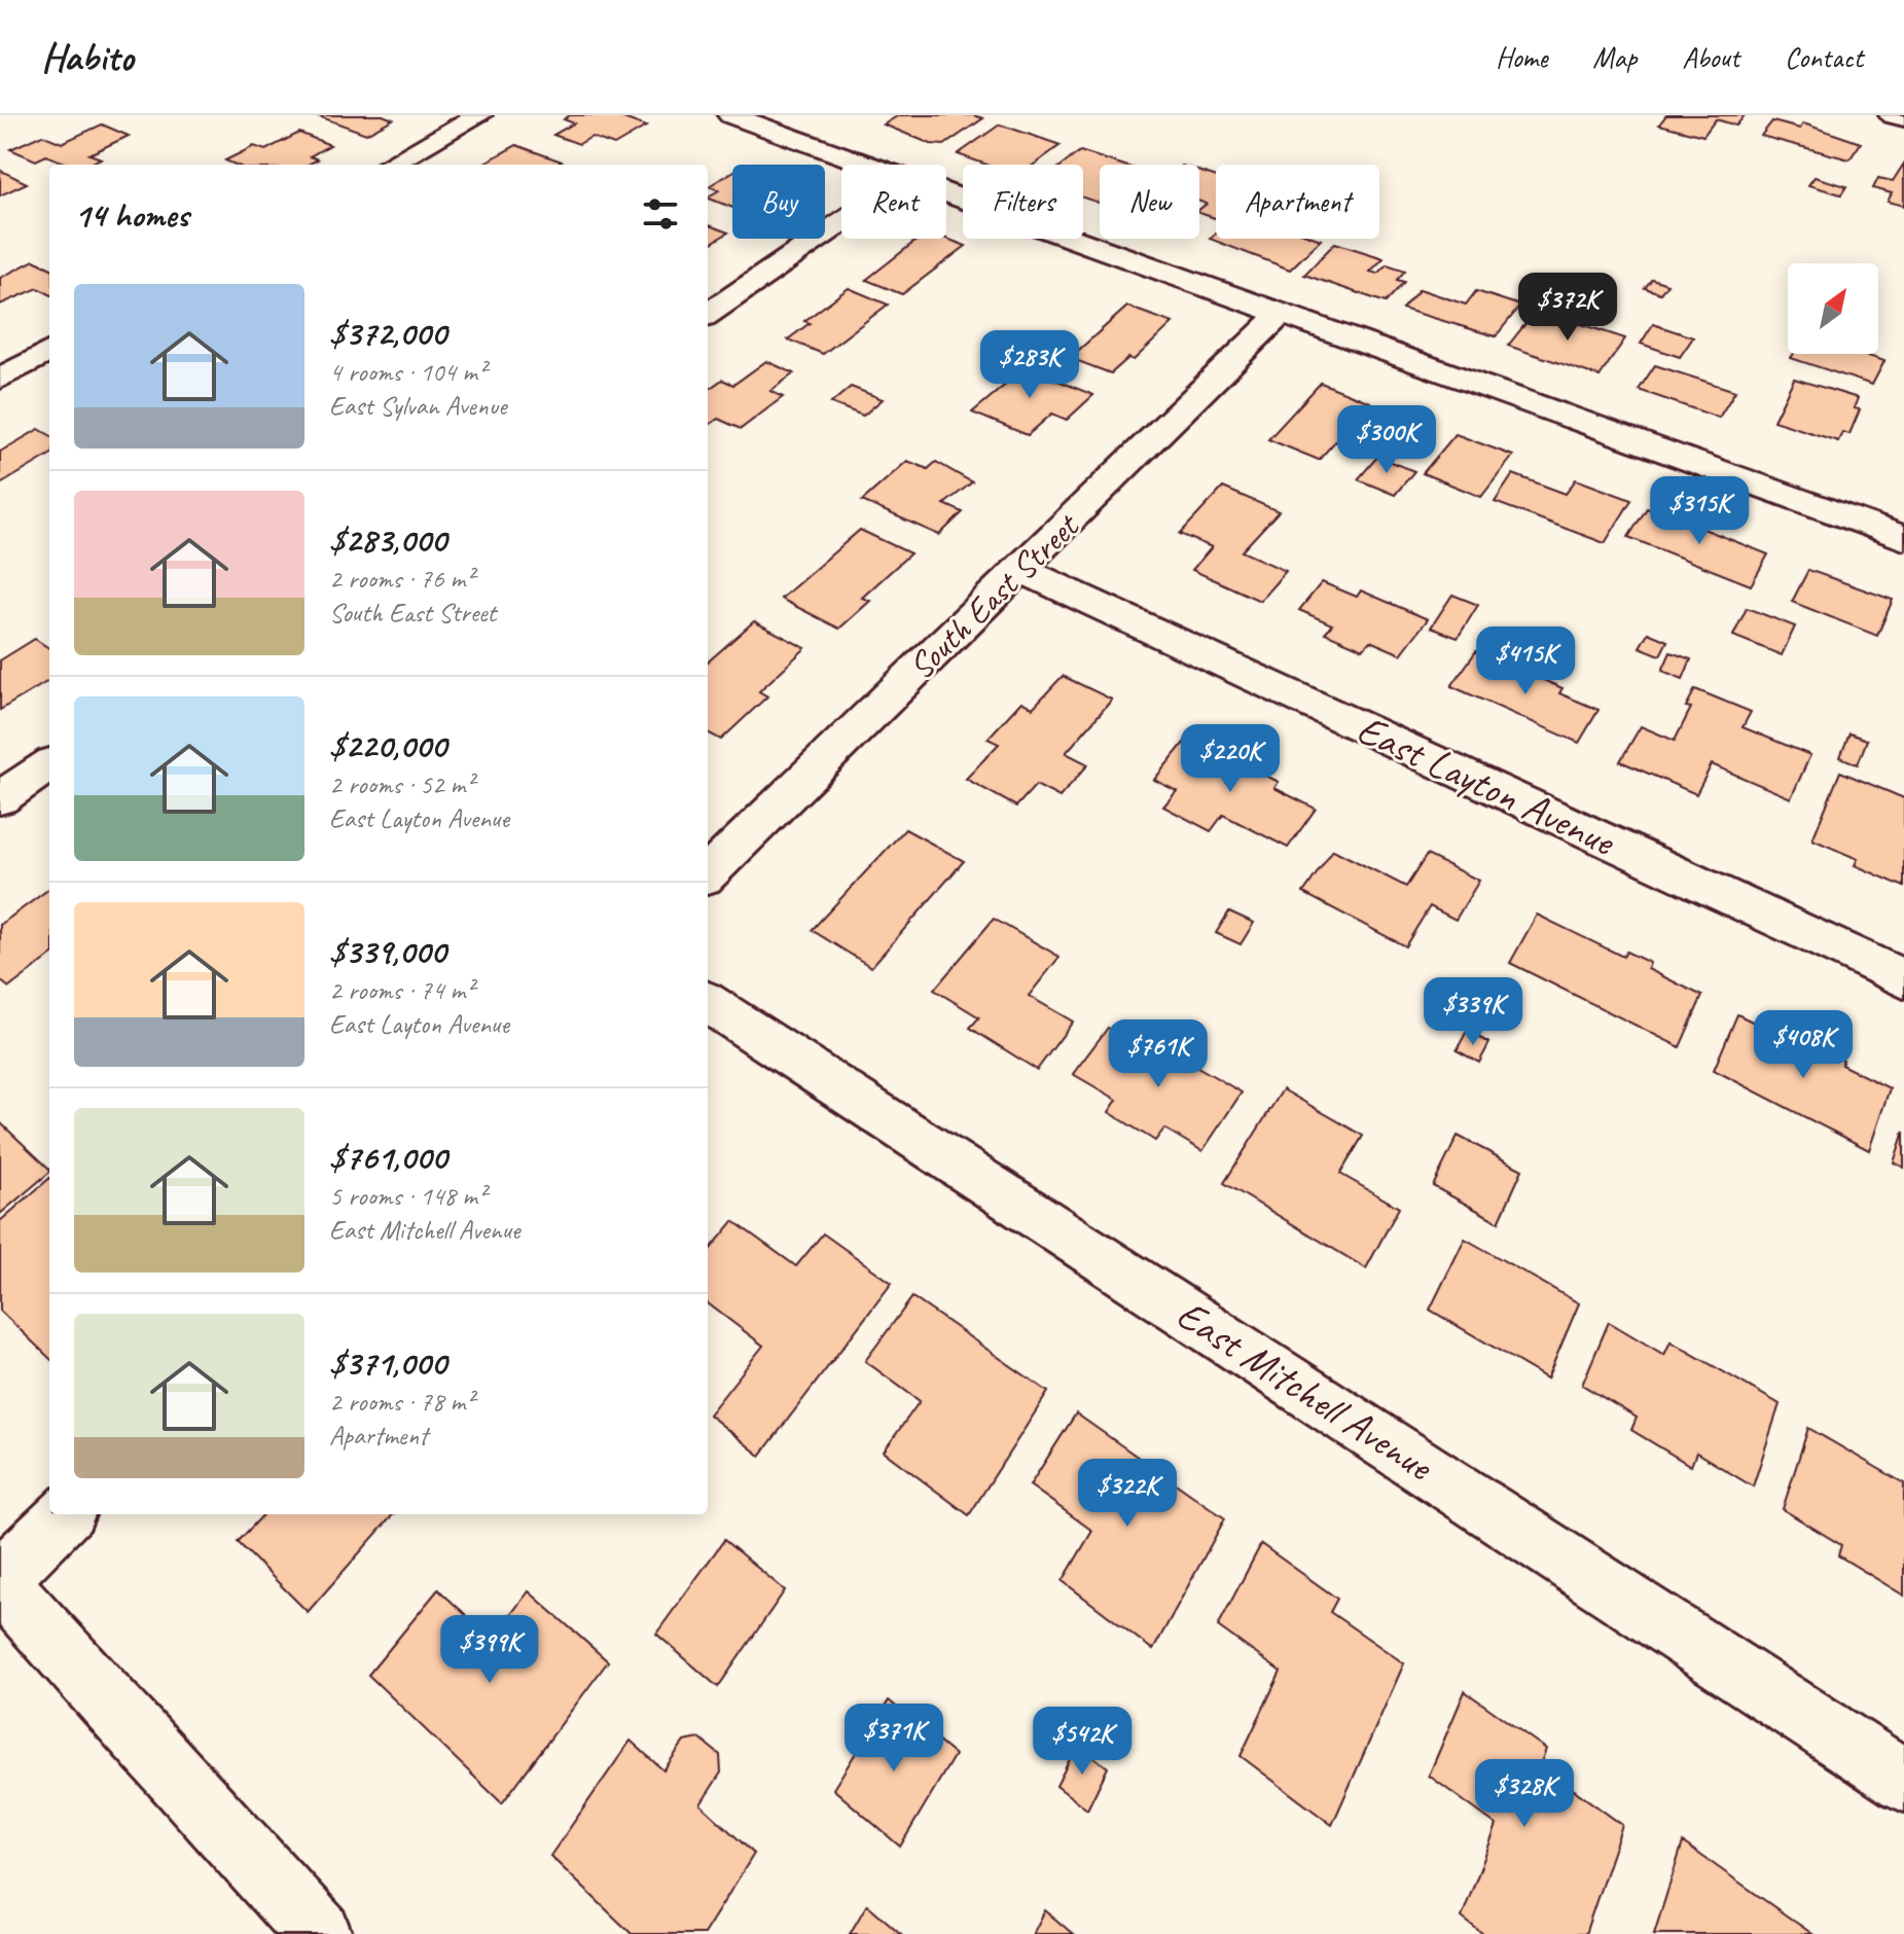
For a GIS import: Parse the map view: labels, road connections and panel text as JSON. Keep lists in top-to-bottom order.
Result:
{
  "streets": {
    "street": ["South East Street", "East Layton Avenue", "East Mitchell Avenue"]
  },
  "crossings": [
    ["South East Street", "East Layton Avenue"]
  ],
  "north": "top right",
  "page": {
    "header": "Habito",
    "nav": [
      "Home",
      "Map",
      "About",
      "Contact"
    ],
    "chip": [
      "Buy",
      "Rent",
      "Filters",
      "New",
      "Apartment"
    ],
    "heading": "14 homes",
    "list": [
      {
        "name": "$372,000",
        "note": "4 rooms · 104 m² · East Sylvan Avenue"
      },
      {
        "name": "$283,000",
        "note": "2 rooms · 76 m² · South East Street"
      },
      {
        "name": "$220,000",
        "note": "2 rooms · 52 m² · East Layton Avenue"
      },
      {
        "name": "$339,000",
        "note": "2 rooms · 74 m² · East Layton Avenue"
      },
      {
        "name": "$761,000",
        "note": "5 rooms · 148 m² · East Mitchell Avenue"
      },
      {
        "name": "$371,000",
        "note": "2 rooms · 78 m² · Apartment"
      }
    ],
    "price": [
      "$372K",
      "$283K",
      "$300K",
      "$315K",
      "$415K",
      "$220K",
      "$339K",
      "$408K",
      "$761K",
      "$322K",
      "$399K",
      "$371K",
      "$542K",
      "$328K"
    ]
  }
}
